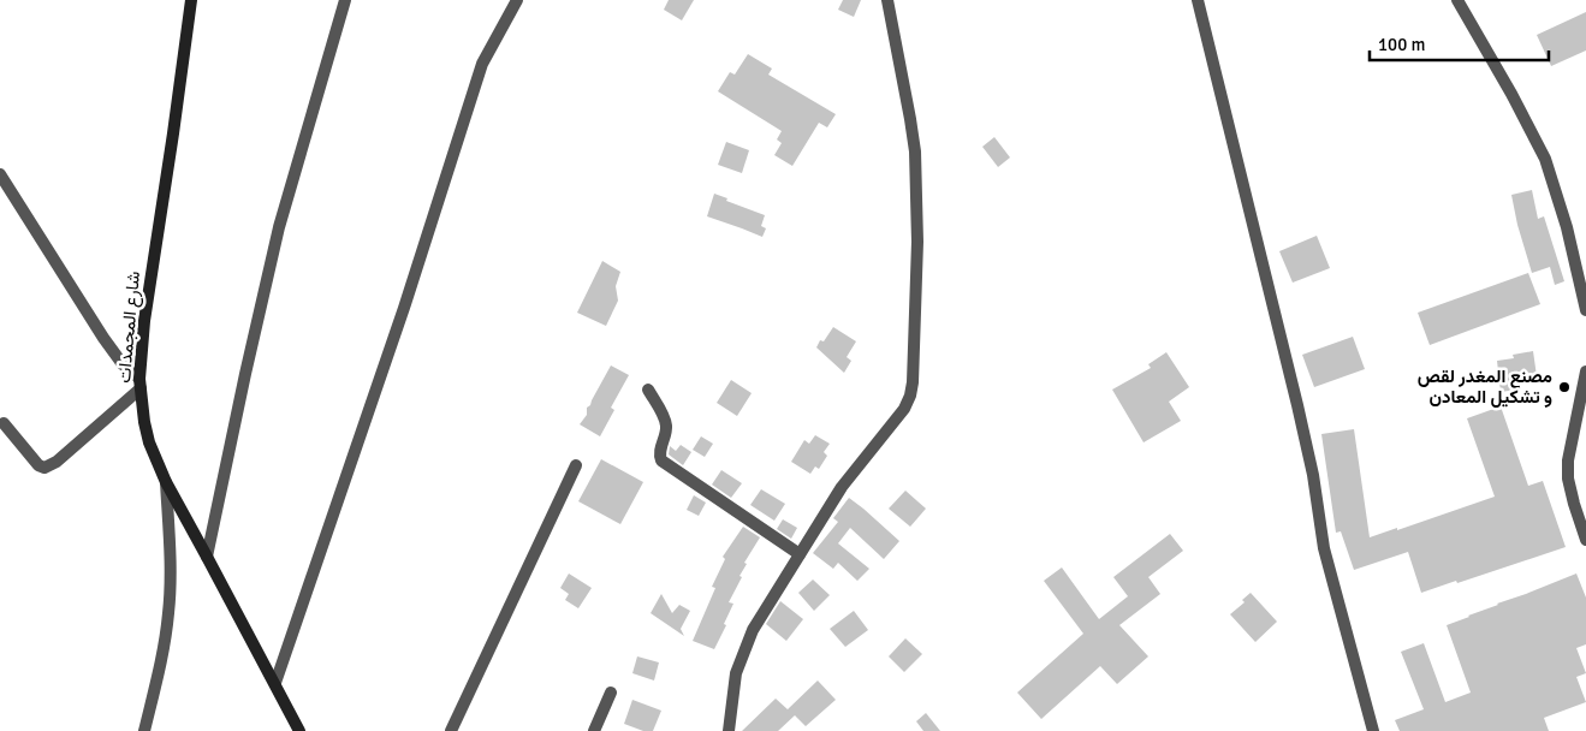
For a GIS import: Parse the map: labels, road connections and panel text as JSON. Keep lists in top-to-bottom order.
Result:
{
  "streets": {
    "main road": ["شارع المجمدات"]
  },
  "places": ["مصنع المغدر لقص و تشكيل المعادن"],
  "scale_bar": "100 m"
}
